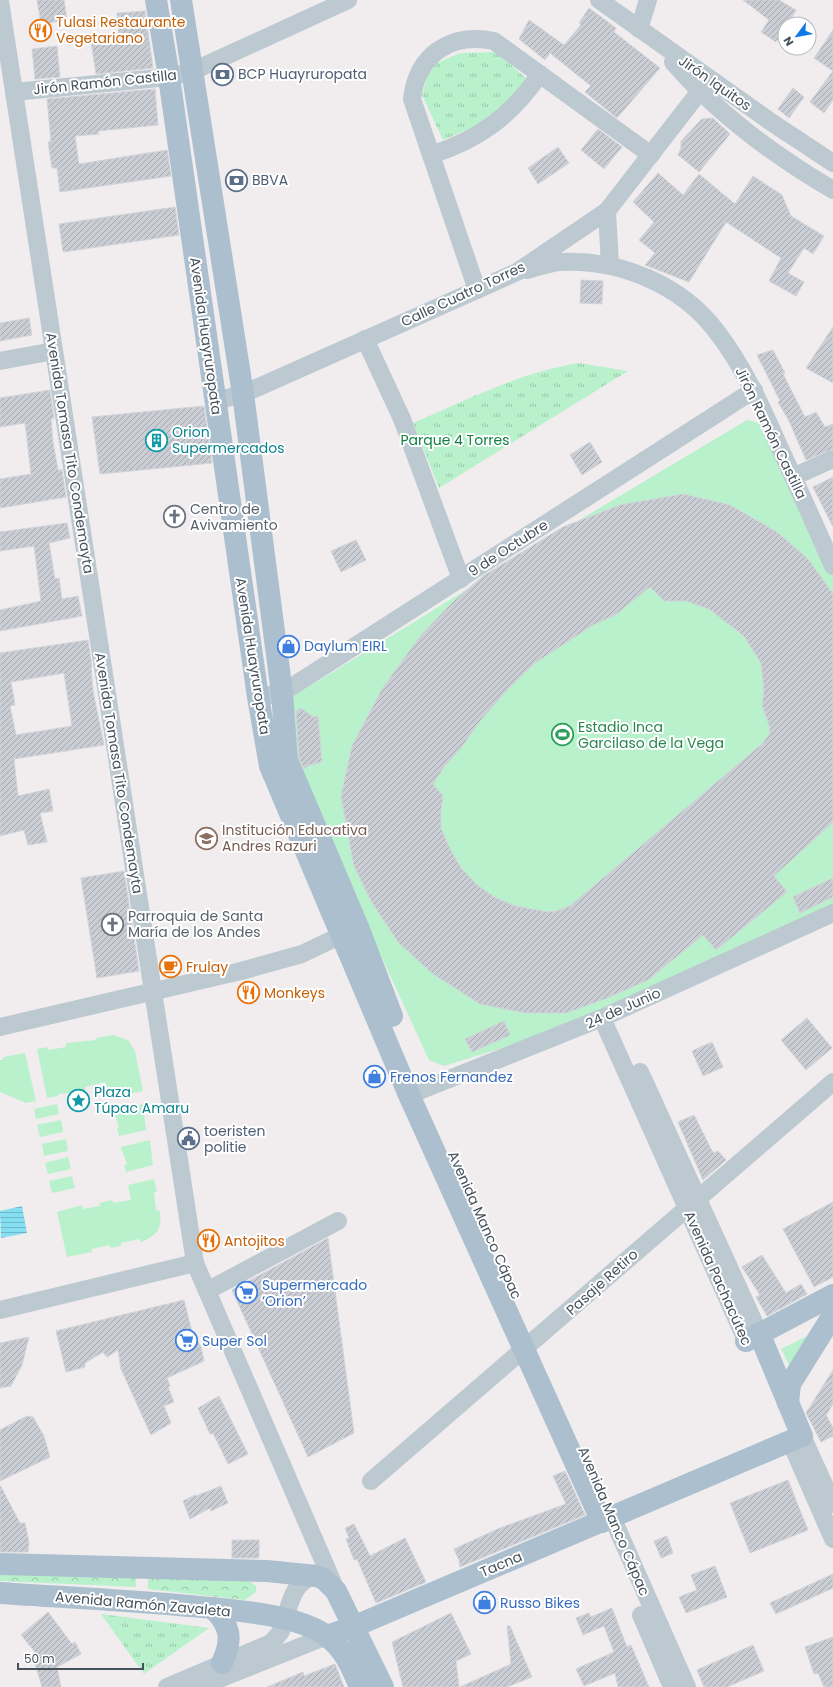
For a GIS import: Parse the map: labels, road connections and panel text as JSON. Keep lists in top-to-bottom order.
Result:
{
  "streets": {
    "main road": [
      "Avenida Huayruropata",
      "Avenida Manco Cápac",
      "Avenida Pachacútec",
      "Tacna",
      "Avenida Ramón Zavaleta"
    ],
    "street": [
      "Jirón Ramón Castilla",
      "Jirón Iquitos",
      "Calle Cuatro Torres",
      "Avenida Tomasa Tito Condemayta",
      "9 de Octubre",
      "24 de Junio",
      "Pasaje Retiro"
    ]
  },
  "crossings": [
    ["Jirón Ramón Castilla", "Calle Cuatro Torres"],
    ["Jirón Ramón Castilla", "Avenida Huayruropata"],
    ["Jirón Ramón Castilla", "Avenida Tomasa Tito Condemayta"],
    ["Jirón Ramón Castilla", "9 de Octubre"],
    ["Calle Cuatro Torres", "Avenida Huayruropata"],
    ["Avenida Huayruropata", "9 de Octubre"],
    ["Avenida Huayruropata", "Avenida Manco Cápac"],
    ["24 de Junio", "Avenida Manco Cápac"],
    ["24 de Junio", "Avenida Pachacútec"],
    ["Avenida Manco Cápac", "Pasaje Retiro"],
    ["Avenida Manco Cápac", "Tacna"],
    ["Avenida Pachacútec", "Pasaje Retiro"],
    ["Avenida Pachacútec", "Tacna"]
  ],
  "parks": ["Parque 4 Torres"],
  "places": {
    "restaurant": ["Tulasi Restaurante Vegetariano", "Monkeys", "Antojitos"],
    "bank": ["BCP Huayruropata", "BBVA"],
    "building": ["Orion Supermercados"],
    "church": ["Centro de Avivamiento", "Parroquia de Santa María de los Andes"],
    "shop": ["Daylum EIRL", "Frenos Fernandez", "Russo Bikes"],
    "sports": ["Estadio Inca Garcilaso de la Vega"],
    "school or university": ["Institución Educativa Andres Razuri"],
    "cafe": ["Frulay"],
    "place": ["Plaza Túpac Amaru"],
    "public building": ["toeristen politie"],
    "supermarket": ["Supermercado ‘Orion’", "Super Sol"]
  },
  "scale_bar": "50 m",
  "north": "bottom left"
}
